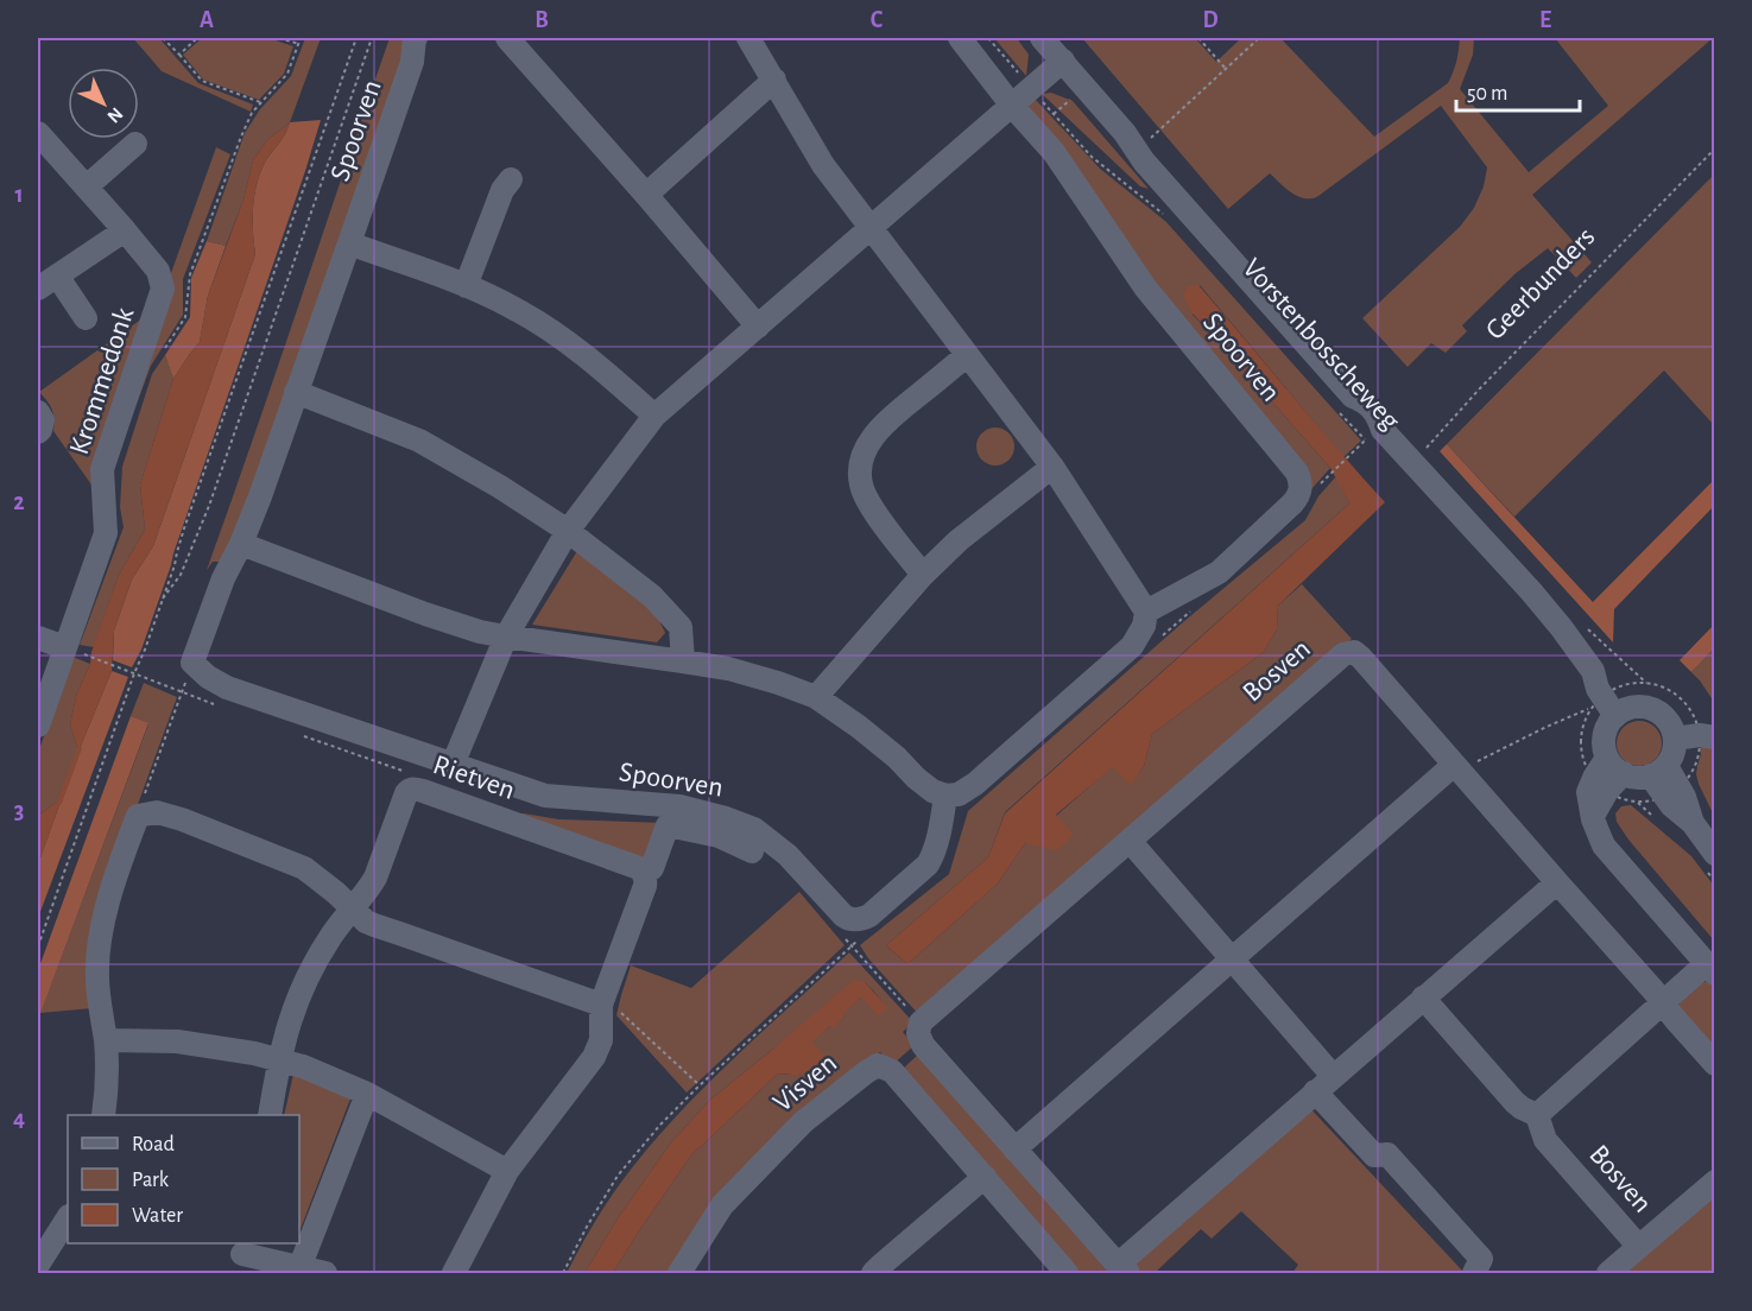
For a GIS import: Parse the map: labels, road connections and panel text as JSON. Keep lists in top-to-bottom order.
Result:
{
  "streets": {
    "street": [
      "Spoorven",
      "Vorstenbosscheweg",
      "Krommedonk",
      "Bosven",
      "Rietven",
      "Visven"
    ],
    "path": ["Geerbunders"]
  },
  "crossings": [
    ["Geerbunders", "Vorstenbosscheweg"]
  ],
  "legend": ["Road", "Park", "Water"],
  "scale_bar": "50 m",
  "north": "bottom right",
  "grid": {
    "columns": [
      "A",
      "B",
      "C",
      "D",
      "E"
    ],
    "rows": [
      "1",
      "2",
      "3",
      "4"
    ]
  }
}
